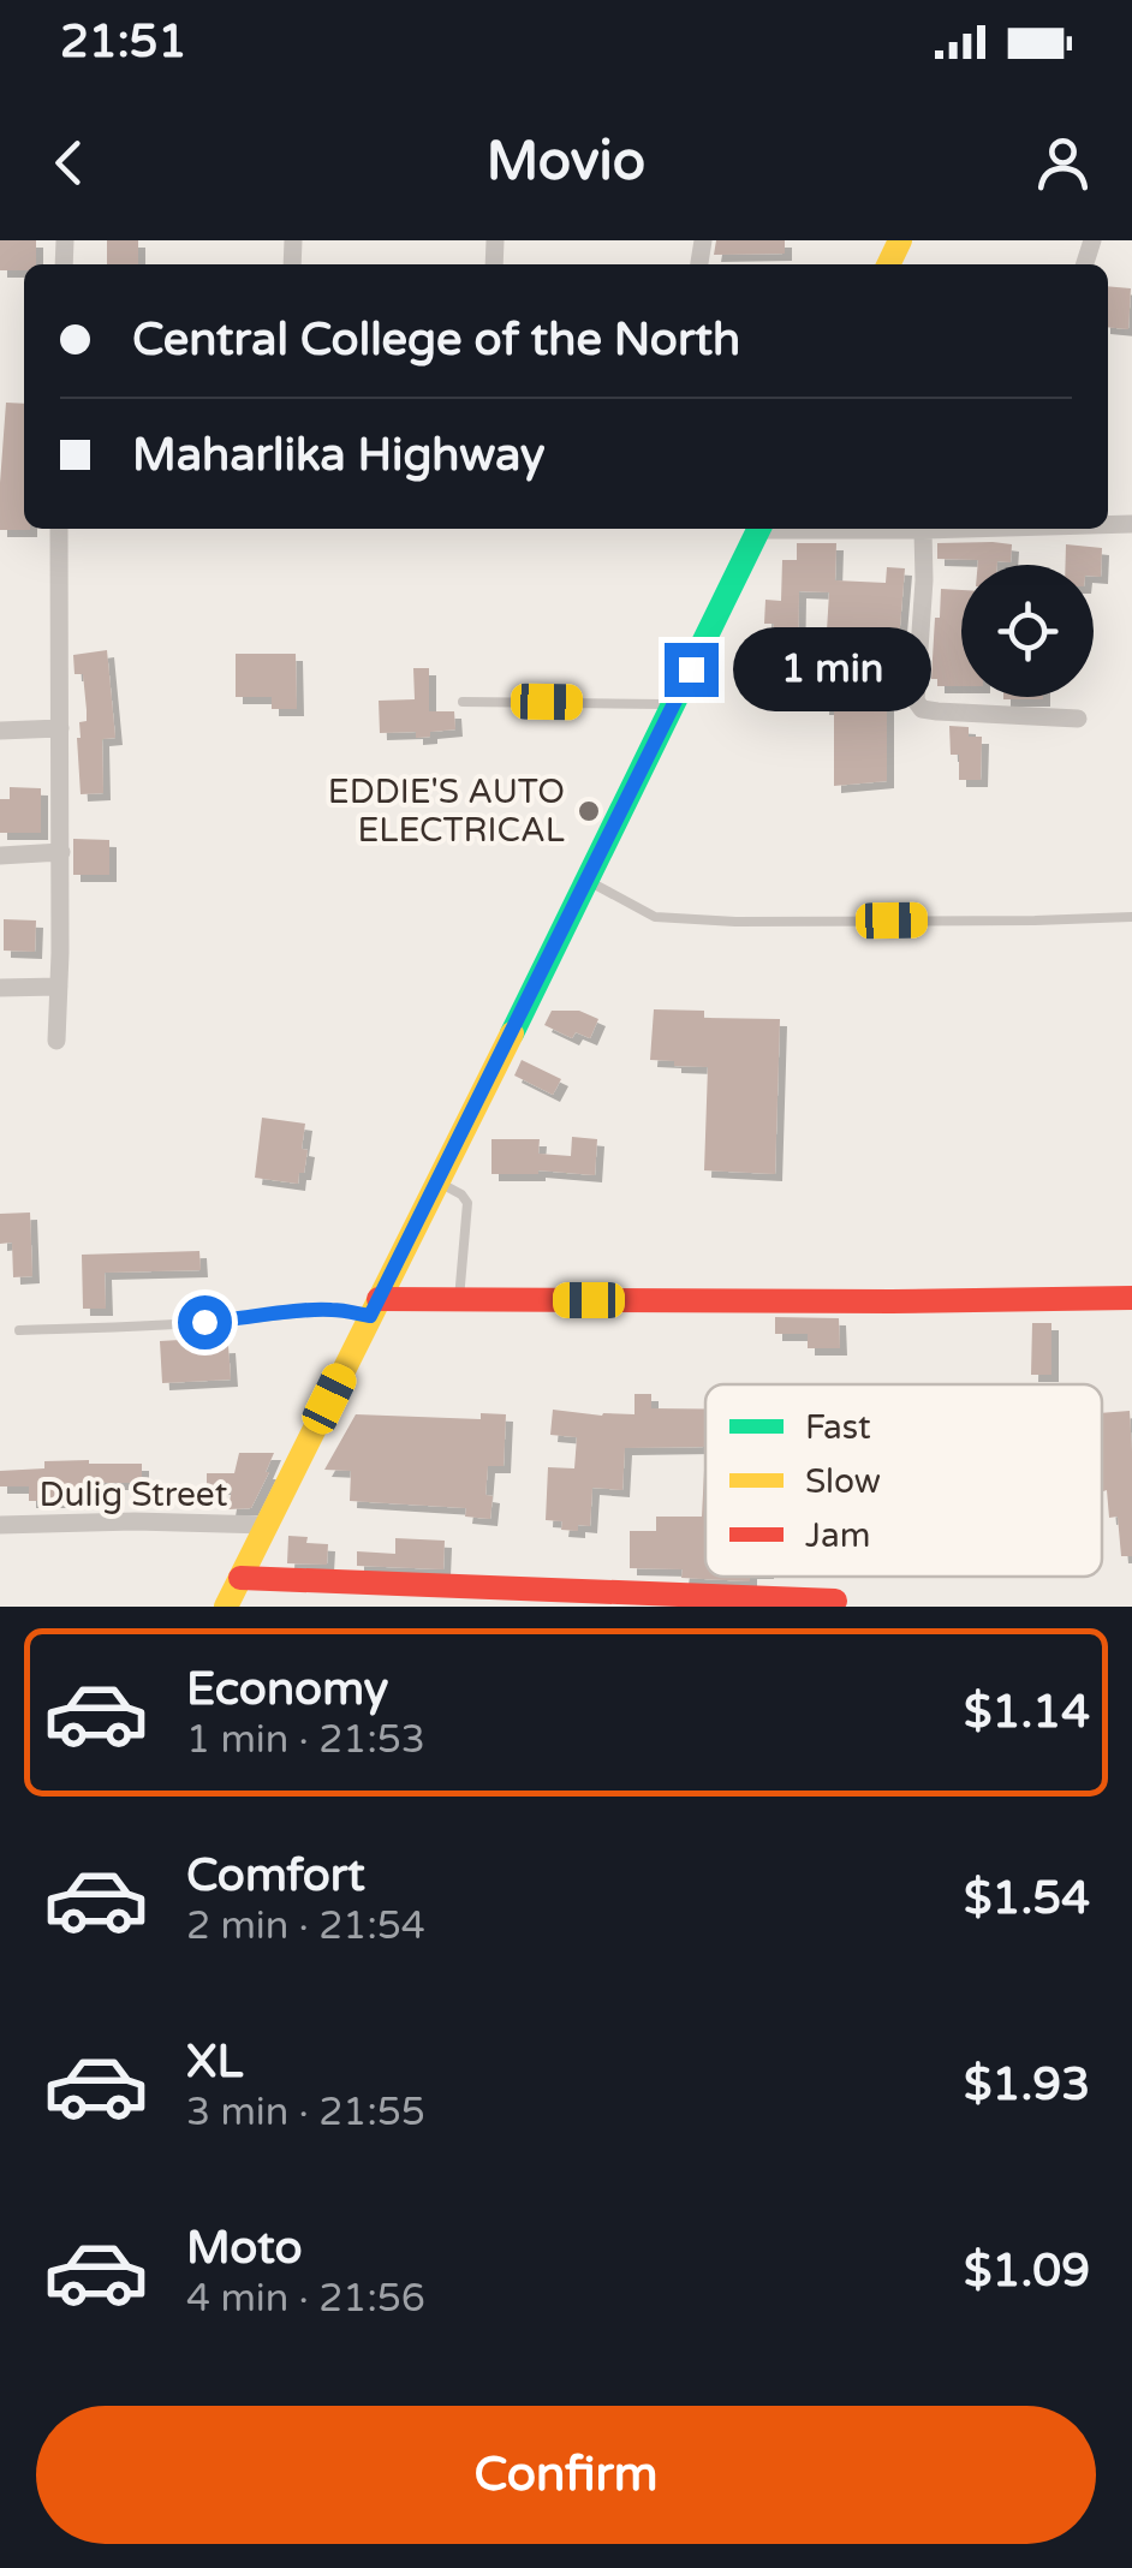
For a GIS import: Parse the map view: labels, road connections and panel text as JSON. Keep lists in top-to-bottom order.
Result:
{
  "streets": {
    "street": ["Dulig Street"]
  },
  "places": ["EDDIE'S AUTO ELECTRICAL"],
  "legend": ["Fast", "Slow", "Jam"],
  "page": {
    "status": "21:51",
    "header": "Movio",
    "banner": ["Central College of the North", "Maharlika Highway"],
    "bubble": "1 min",
    "list": [
      {
        "name": "Economy",
        "note": "1 min · 21:53",
        "value": "$1.14"
      },
      {
        "name": "Comfort",
        "note": "2 min · 21:54",
        "value": "$1.54"
      },
      {
        "name": "XL",
        "note": "3 min · 21:55",
        "value": "$1.93"
      },
      {
        "name": "Moto",
        "note": "4 min · 21:56",
        "value": "$1.09"
      }
    ],
    "buttons": "Confirm"
  }
}
